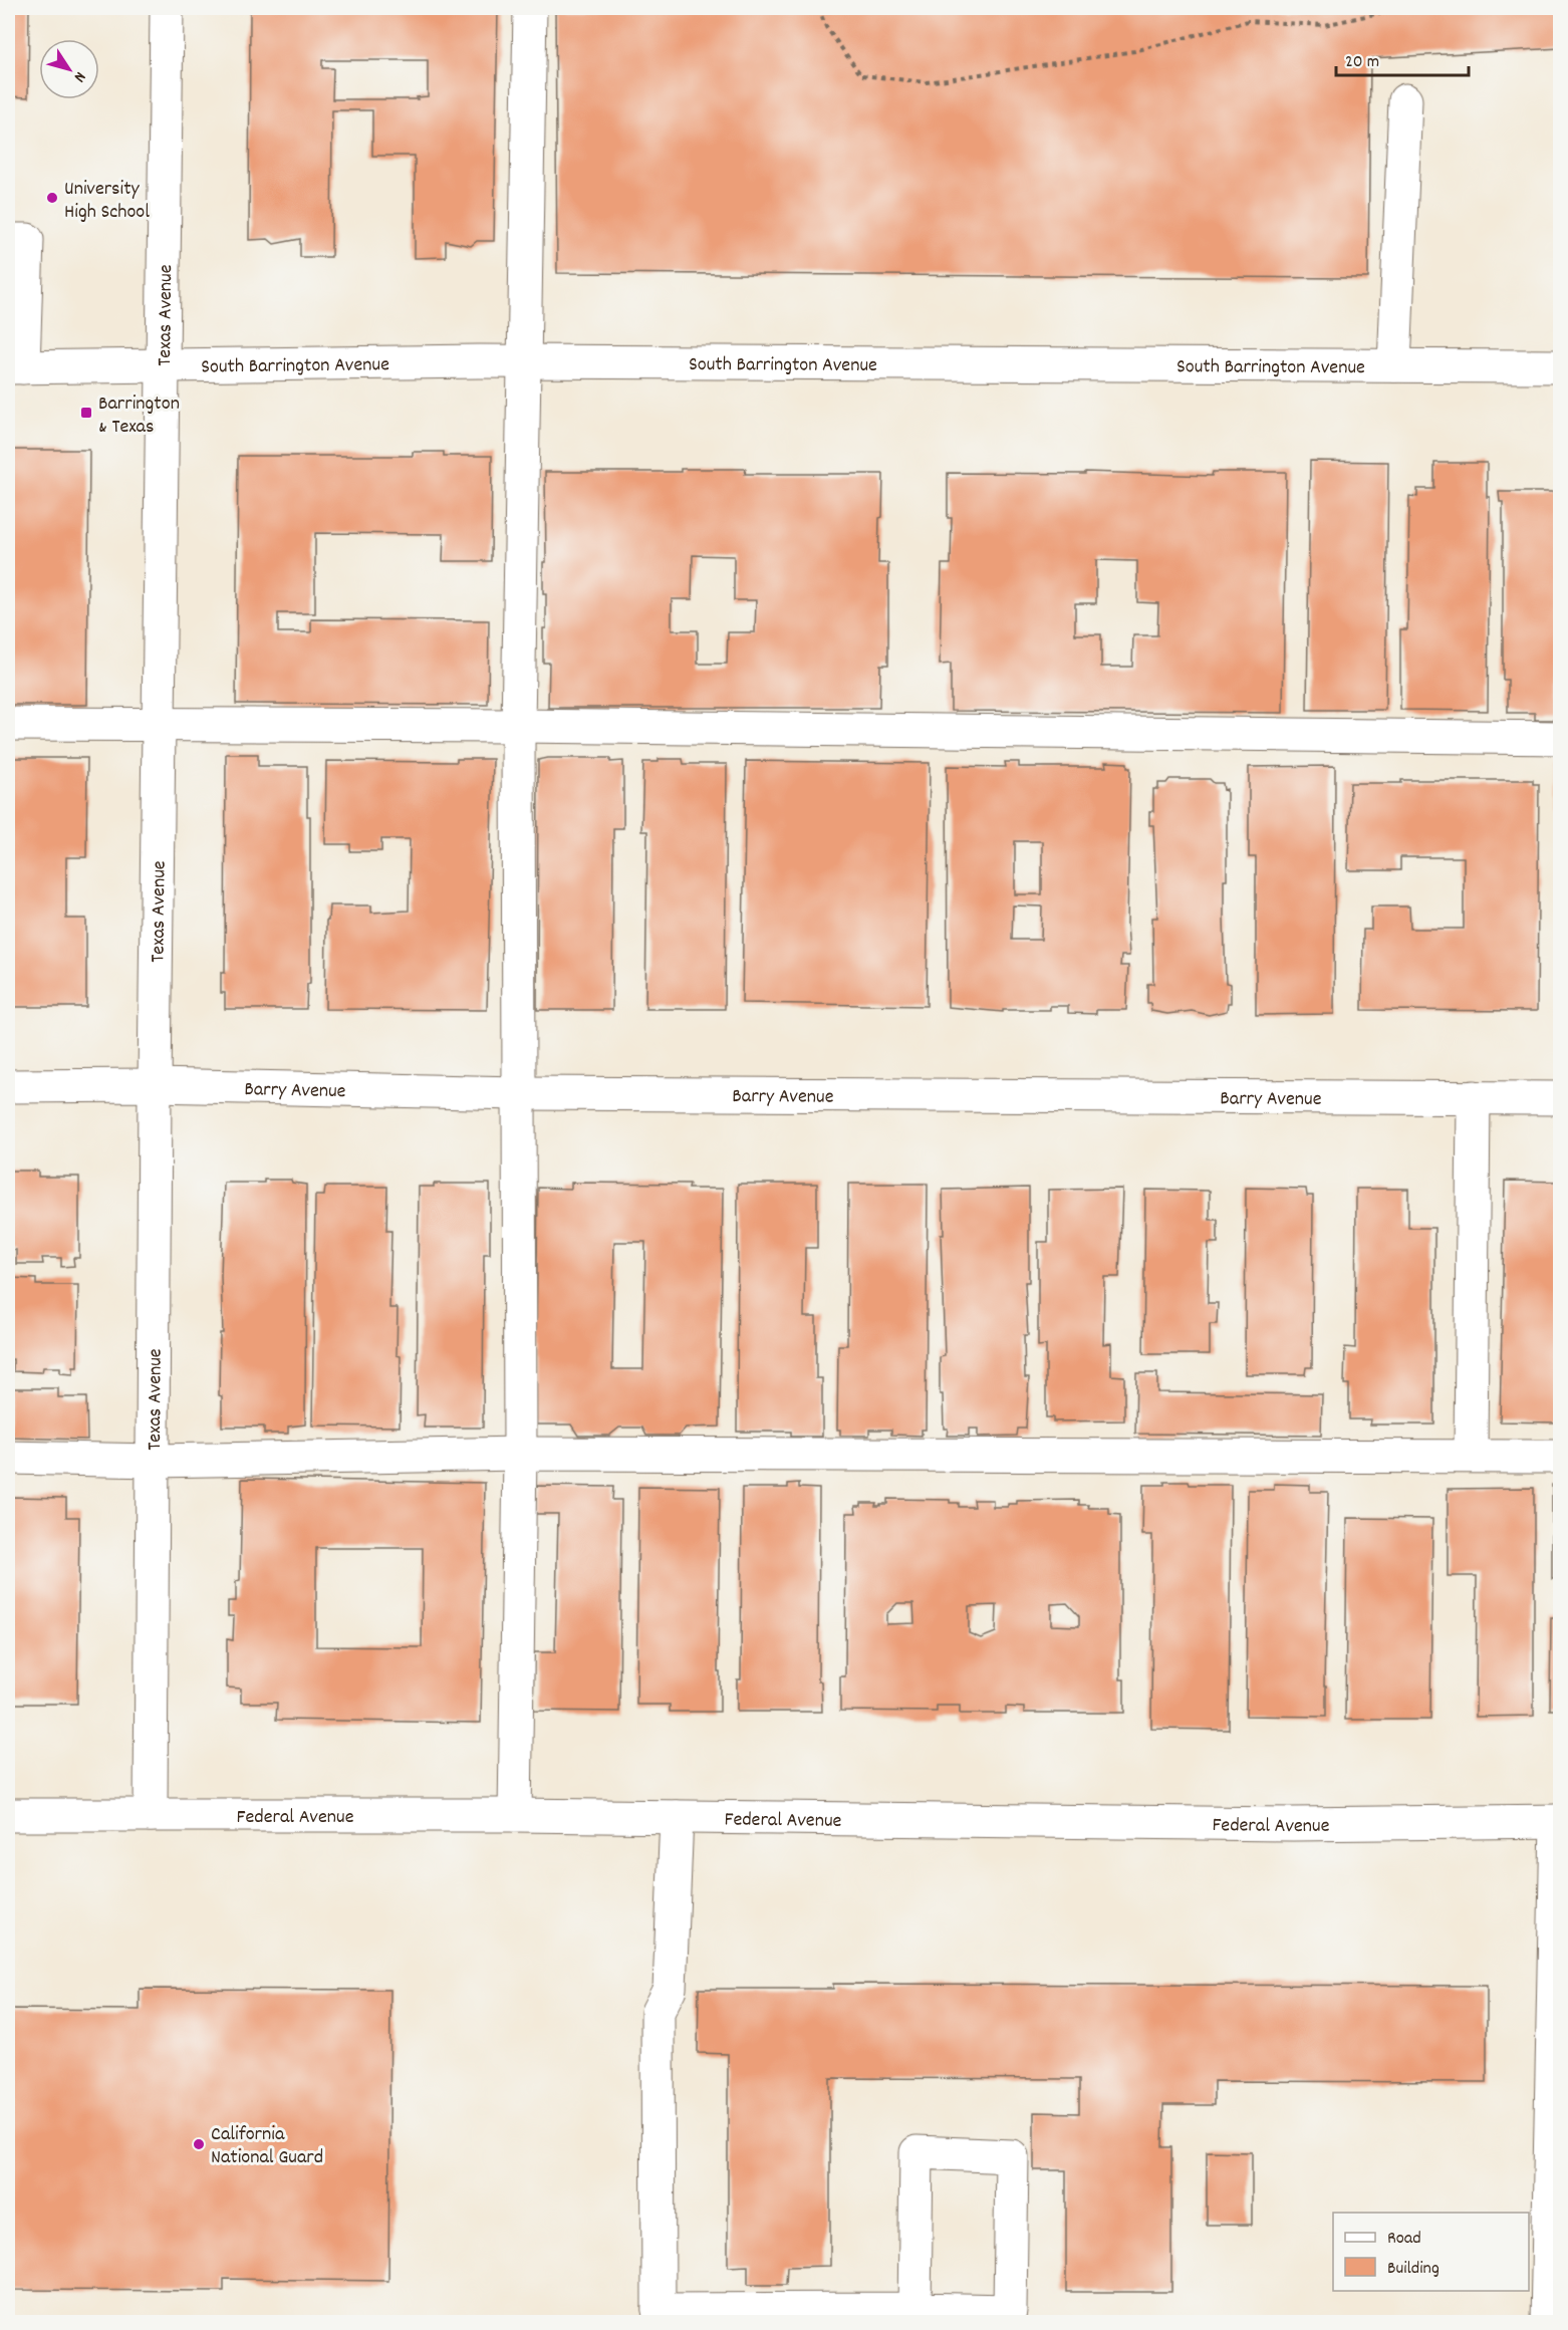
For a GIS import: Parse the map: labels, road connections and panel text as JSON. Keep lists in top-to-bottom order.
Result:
{
  "streets": {
    "street": [
      "Texas Avenue",
      "South Barrington Avenue",
      "Barry Avenue",
      "Federal Avenue"
    ]
  },
  "crossings": [
    ["Texas Avenue", "South Barrington Avenue"],
    ["Texas Avenue", "Barry Avenue"],
    ["Texas Avenue", "Federal Avenue"]
  ],
  "places": {
    "other": ["University High School", "California National Guard"],
    "transit": ["Barrington & Texas"]
  },
  "legend": ["Road", "Building"],
  "scale_bar": "20 m",
  "north": "bottom right"
}
